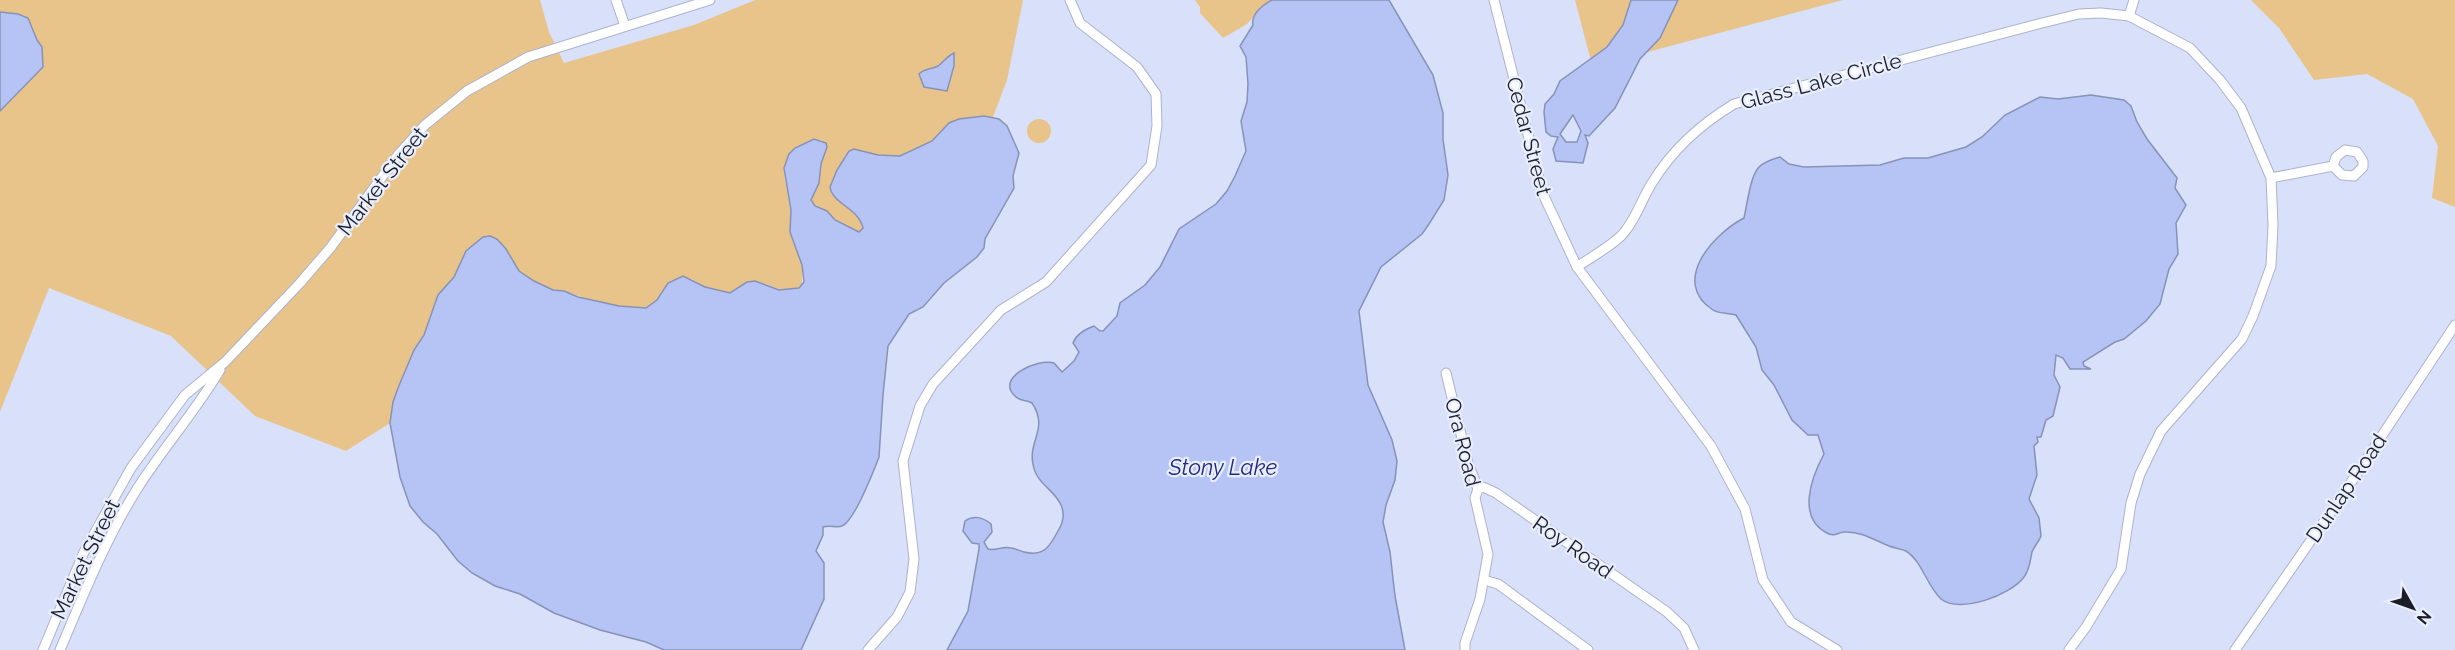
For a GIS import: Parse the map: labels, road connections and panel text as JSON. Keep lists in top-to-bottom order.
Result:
{
  "streets": {
    "street": [
      "Glass Lake Circle",
      "Cedar Street",
      "Market Street",
      "Ora Road",
      "Dunlap Road",
      "Roy Road"
    ]
  },
  "crossings": [
    ["Glass Lake Circle", "Cedar Street"],
    ["Ora Road", "Roy Road"]
  ],
  "water": ["Stony Lake"],
  "north": "bottom right"
}
